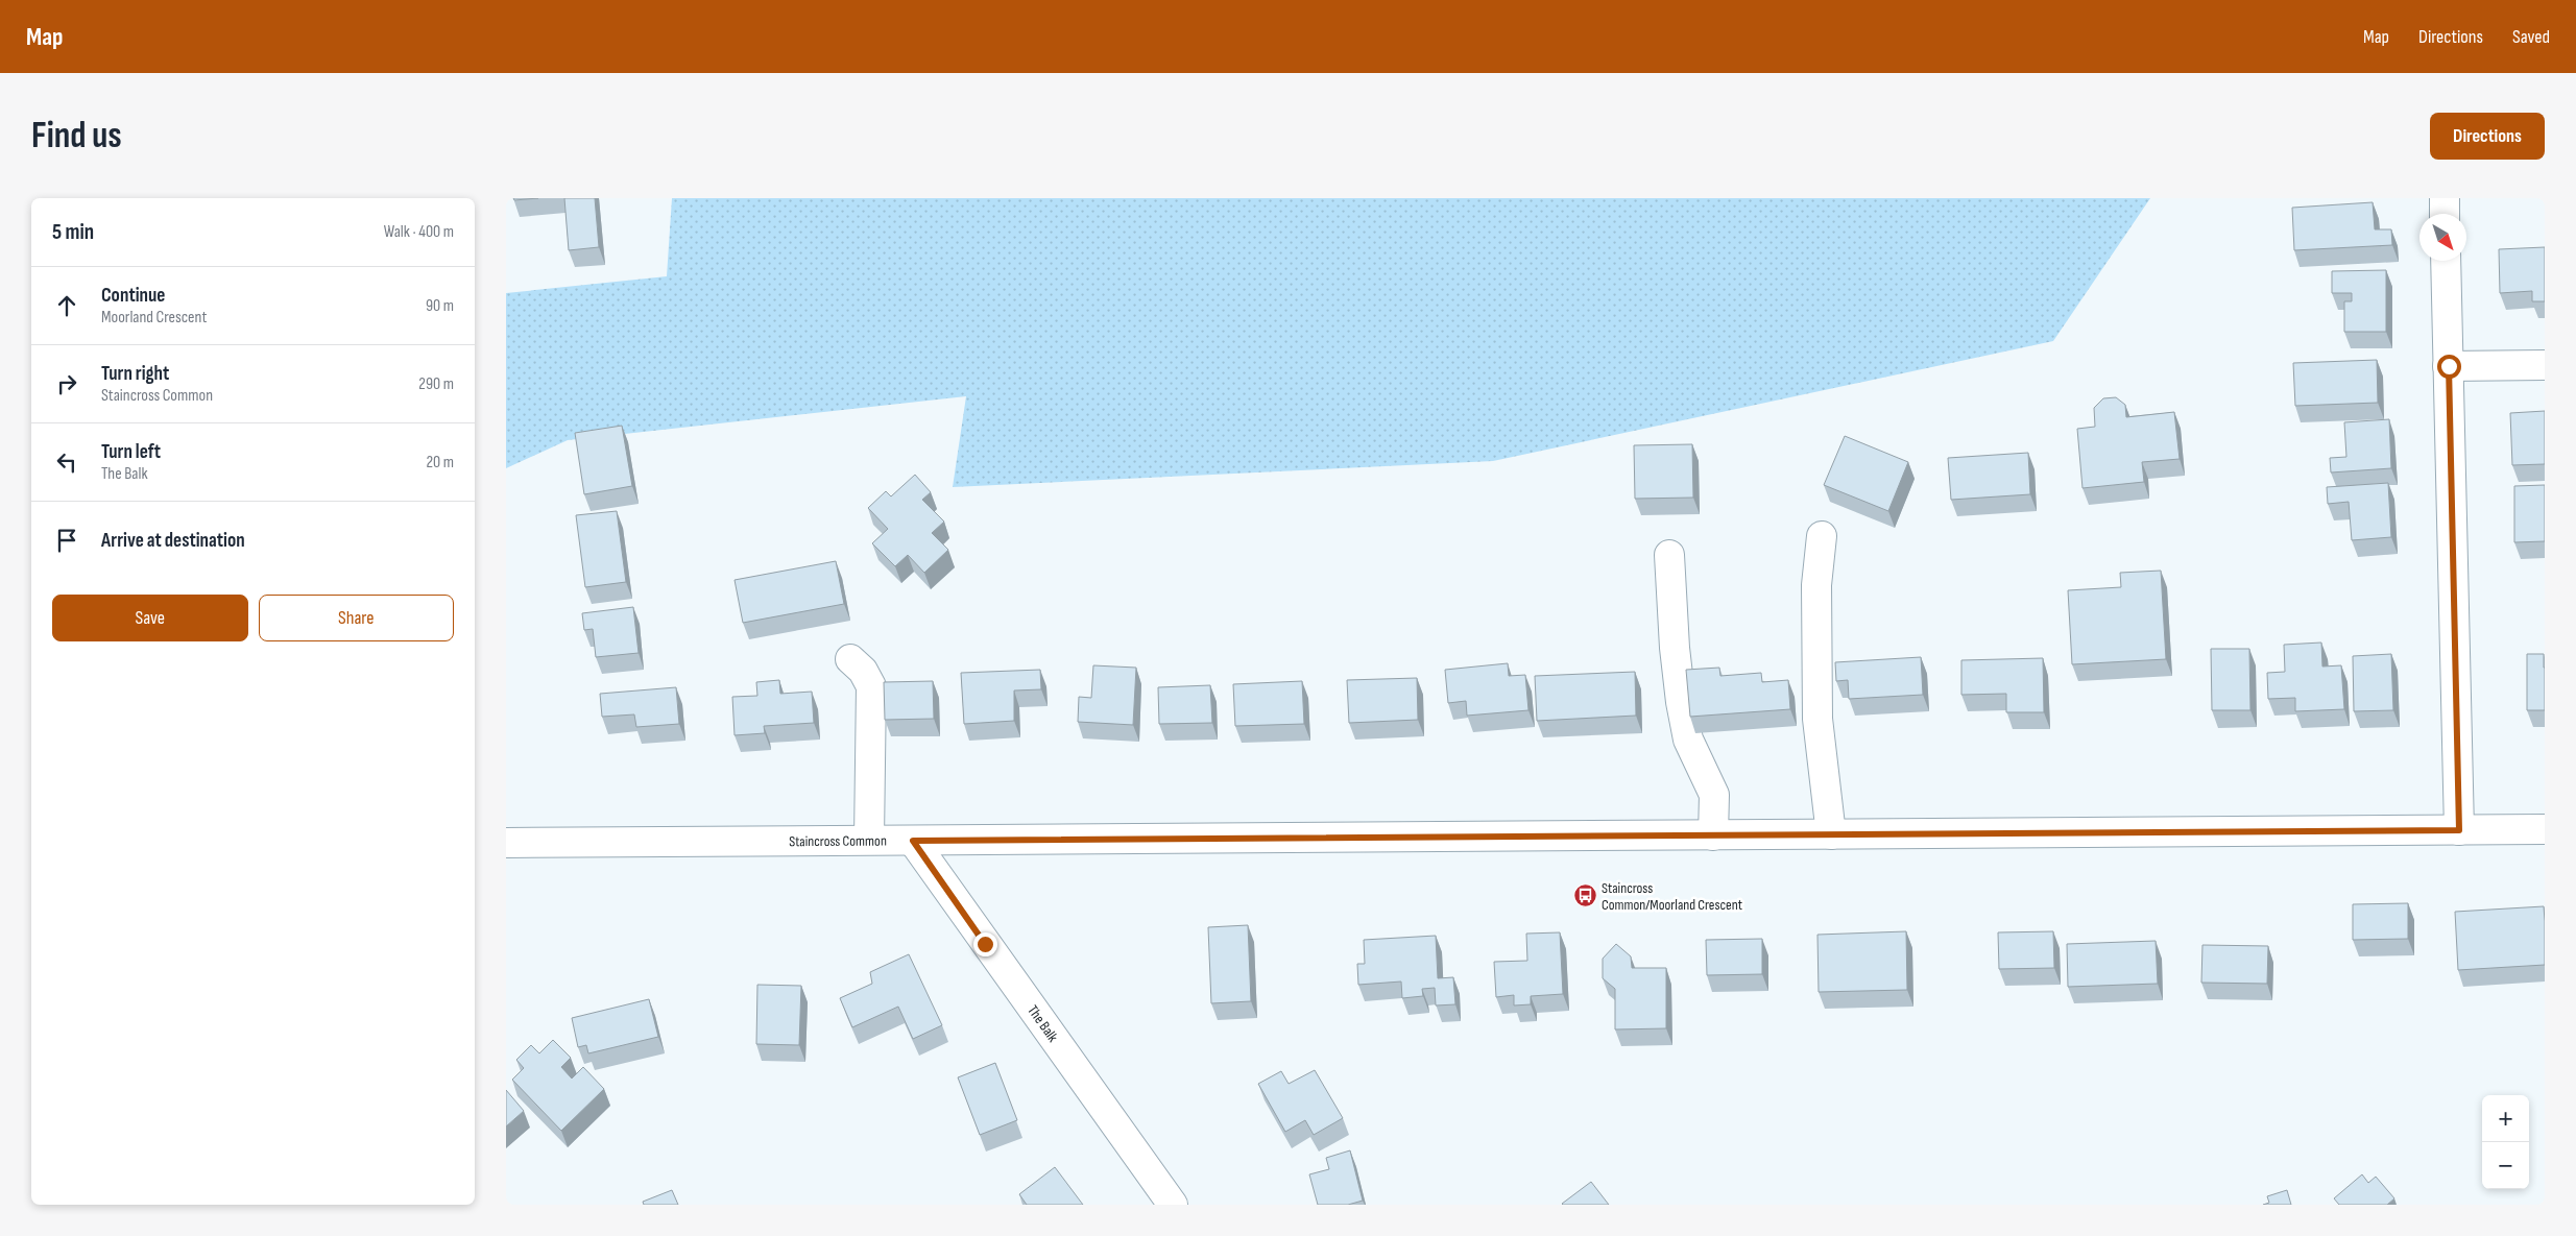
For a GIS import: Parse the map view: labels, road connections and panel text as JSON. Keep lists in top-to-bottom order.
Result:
{
  "streets": {
    "street": ["Staincross Common", "The Balk"]
  },
  "crossings": [
    ["Staincross Common", "The Balk"]
  ],
  "places": {
    "bus stop": ["Staincross Common/Moorland Crescent"]
  },
  "north": "bottom right",
  "page": {
    "header": "Map",
    "nav": ["Map", "Directions", "Saved"],
    "buttons": [
      "Directions",
      ["Save", "Share"]
    ],
    "title": "Find us",
    "heading": ["5 min", "Walk · 400 m"],
    "list": [
      ["Continue", "Moorland Crescent", "90 m"],
      ["Turn right", "Staincross Common", "290 m"],
      ["Turn left", "The Balk", "20 m"],
      "Arrive at destination"
    ],
    "map_buttons": ["+", "−"]
  }
}
